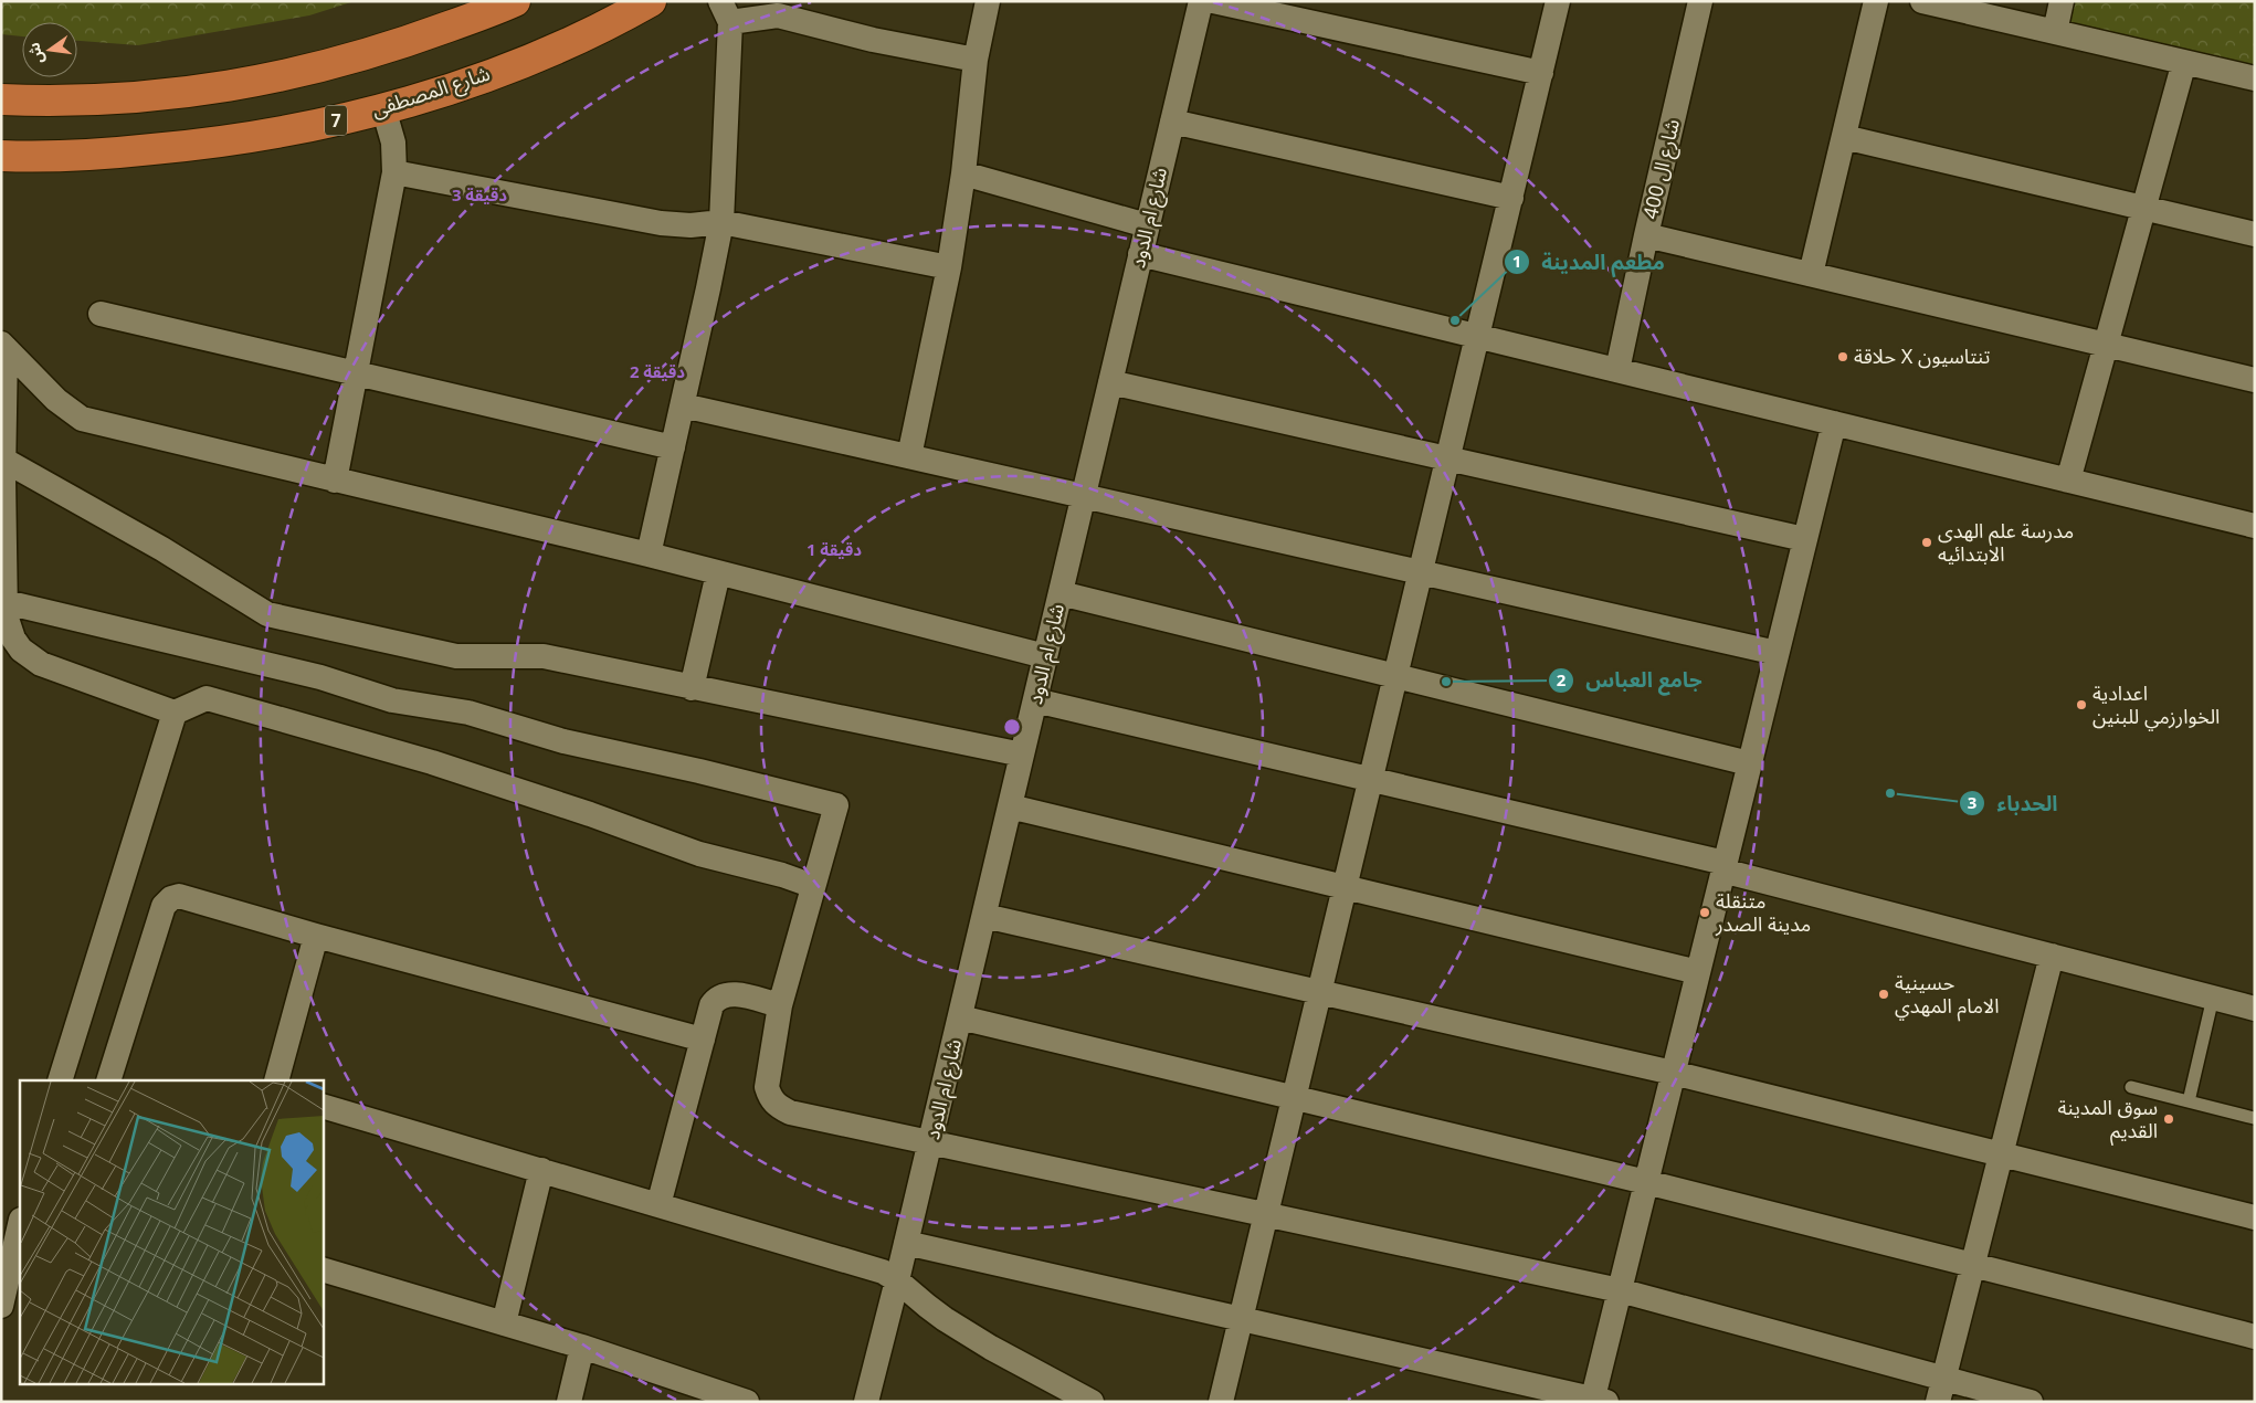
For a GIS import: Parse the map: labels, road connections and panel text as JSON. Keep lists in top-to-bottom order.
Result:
{
  "streets": {
    "highway": ["شارع المصطفى", "7"],
    "street": ["شارع ال 400", "شارع ام الدود"]
  },
  "places": [
    "مطعم المدينة",
    "حلاقة X تنتاسيون",
    "مدرسة علم الهدى الابتدائيه",
    "جامع العباس",
    "اعدادية الخوارزمي للبنين",
    "الحدباء",
    "متنقلة مدينة الصدر",
    "حسينية الامام المهدي",
    "سوق المدينة القديم"
  ],
  "north": "left",
  "rings": ["3 دقيقة", "2 دقيقة", "1 دقيقة"]
}
